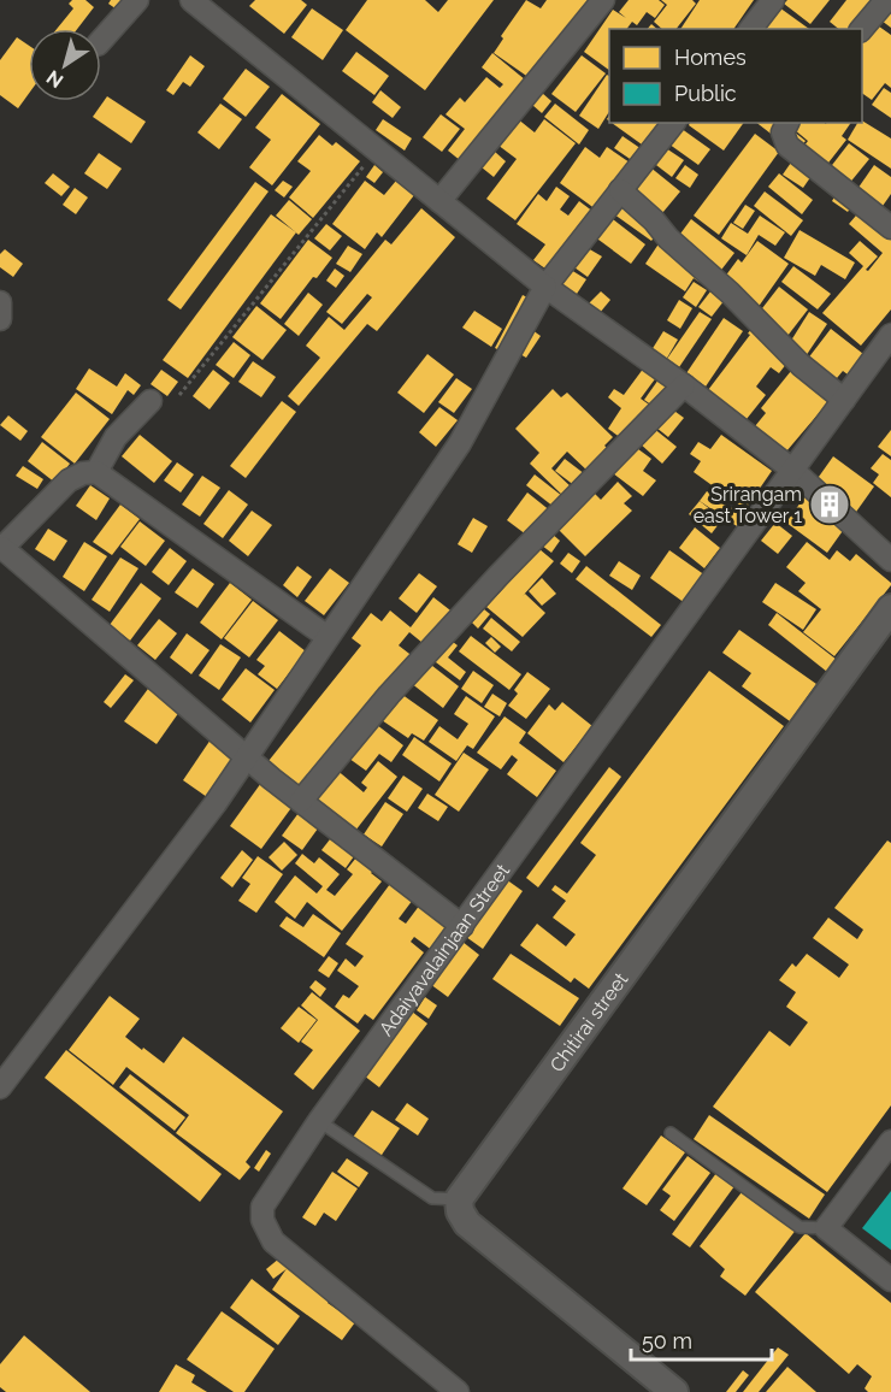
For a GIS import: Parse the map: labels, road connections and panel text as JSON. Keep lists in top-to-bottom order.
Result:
{
  "streets": {
    "street": ["Adaiyavalainjaan Street", "Chitirai street"]
  },
  "places": {
    "building": ["Srirangam east Tower 1"]
  },
  "legend": ["Homes", "Public"],
  "scale_bar": "50 m",
  "north": "bottom left"
}
